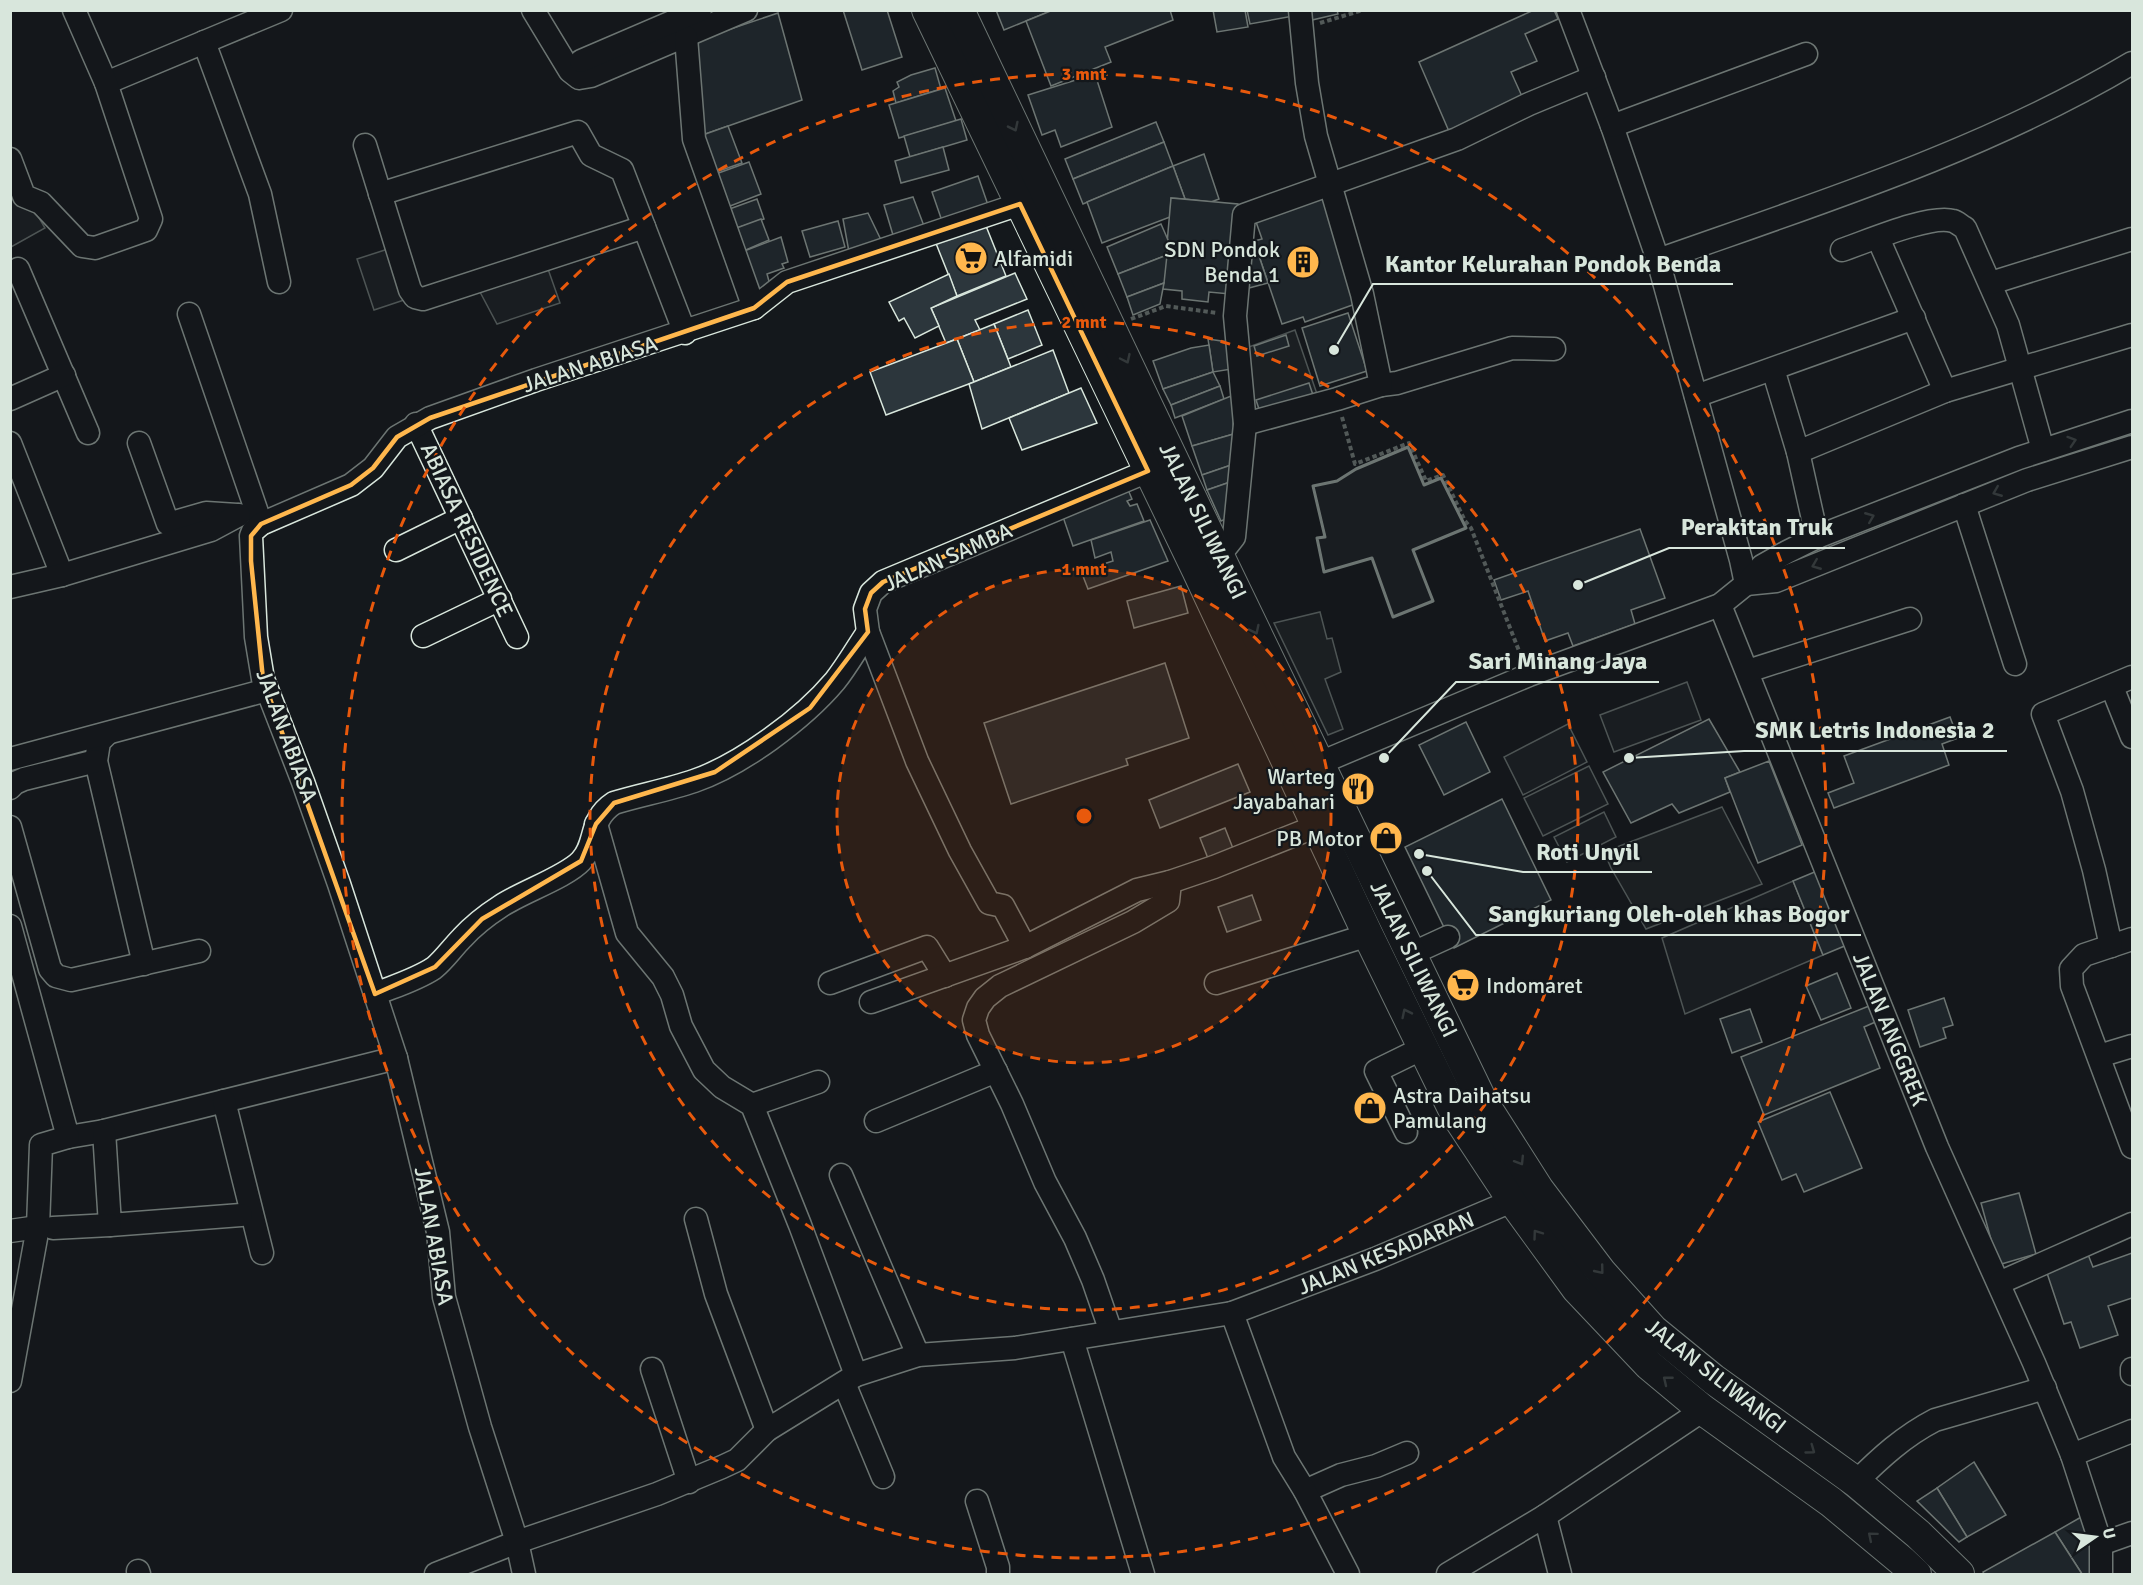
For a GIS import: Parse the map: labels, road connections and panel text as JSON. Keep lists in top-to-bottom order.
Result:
{
  "streets": {
    "main road": ["JALAN SILIWANGI"],
    "street": [
      "JALAN ABIASA",
      "ABIASA RESIDENCE",
      "JALAN SAMBA",
      "JALAN ANGGREK",
      "JALAN KESADARAN"
    ]
  },
  "crossings": [
    ["JALAN ABIASA", "JALAN SILIWANGI"],
    ["JALAN ABIASA", "ABIASA RESIDENCE"],
    ["JALAN ABIASA", "JALAN KESADARAN"],
    ["JALAN SILIWANGI", "JALAN SAMBA"],
    ["JALAN SILIWANGI", "JALAN KESADARAN"]
  ],
  "places": {
    "supermarket": ["Alfamidi", "Indomaret"],
    "building": ["SDN Pondok Benda 1"],
    "other": [
      "Kantor Kelurahan Pondok Benda",
      "Perakitan Truk",
      "Sari Minang Jaya",
      "SMK Letris Indonesia 2",
      "Roti Unyil",
      "Sangkuriang Oleh-oleh khas Bogor"
    ],
    "restaurant": ["Warteg Jayabahari"],
    "shop": ["PB Motor", "Astra Daihatsu Pamulang"]
  },
  "north": "right",
  "rings": ["3 mnt", "2 mnt", "1 mnt"]
}
